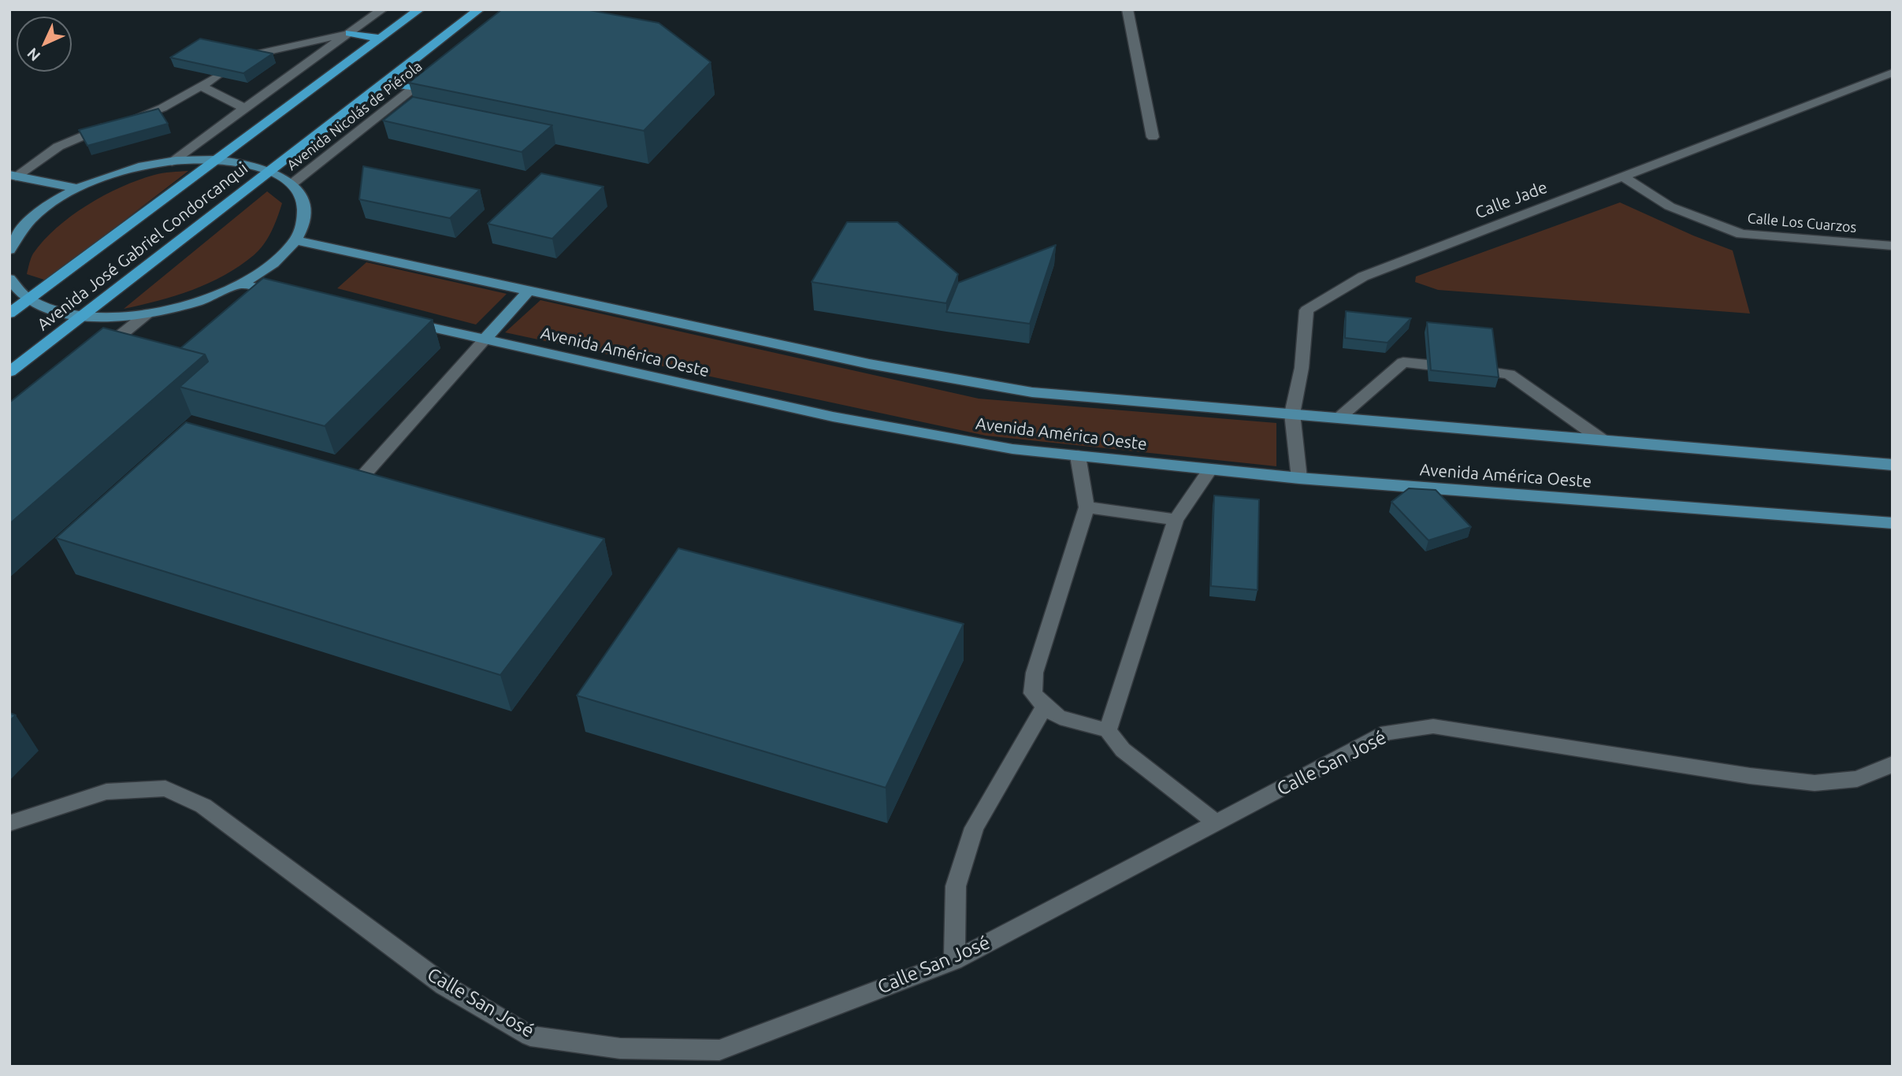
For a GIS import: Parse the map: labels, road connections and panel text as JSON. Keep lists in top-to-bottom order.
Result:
{
  "streets": {
    "highway": ["Avenida Nicolás de Piérola", "Avenida José Gabriel Condorcanqui"],
    "main road": ["Avenida América Oeste"],
    "street": ["Calle Jade", "Calle Los Cuarzos", "Calle San José"]
  },
  "crossings": [
    ["Avenida Nicolás de Piérola", "Avenida José Gabriel Condorcanqui"],
    ["Calle Jade", "Calle Los Cuarzos"],
    ["Calle Jade", "Avenida América Oeste"]
  ],
  "north": "bottom left"
}
